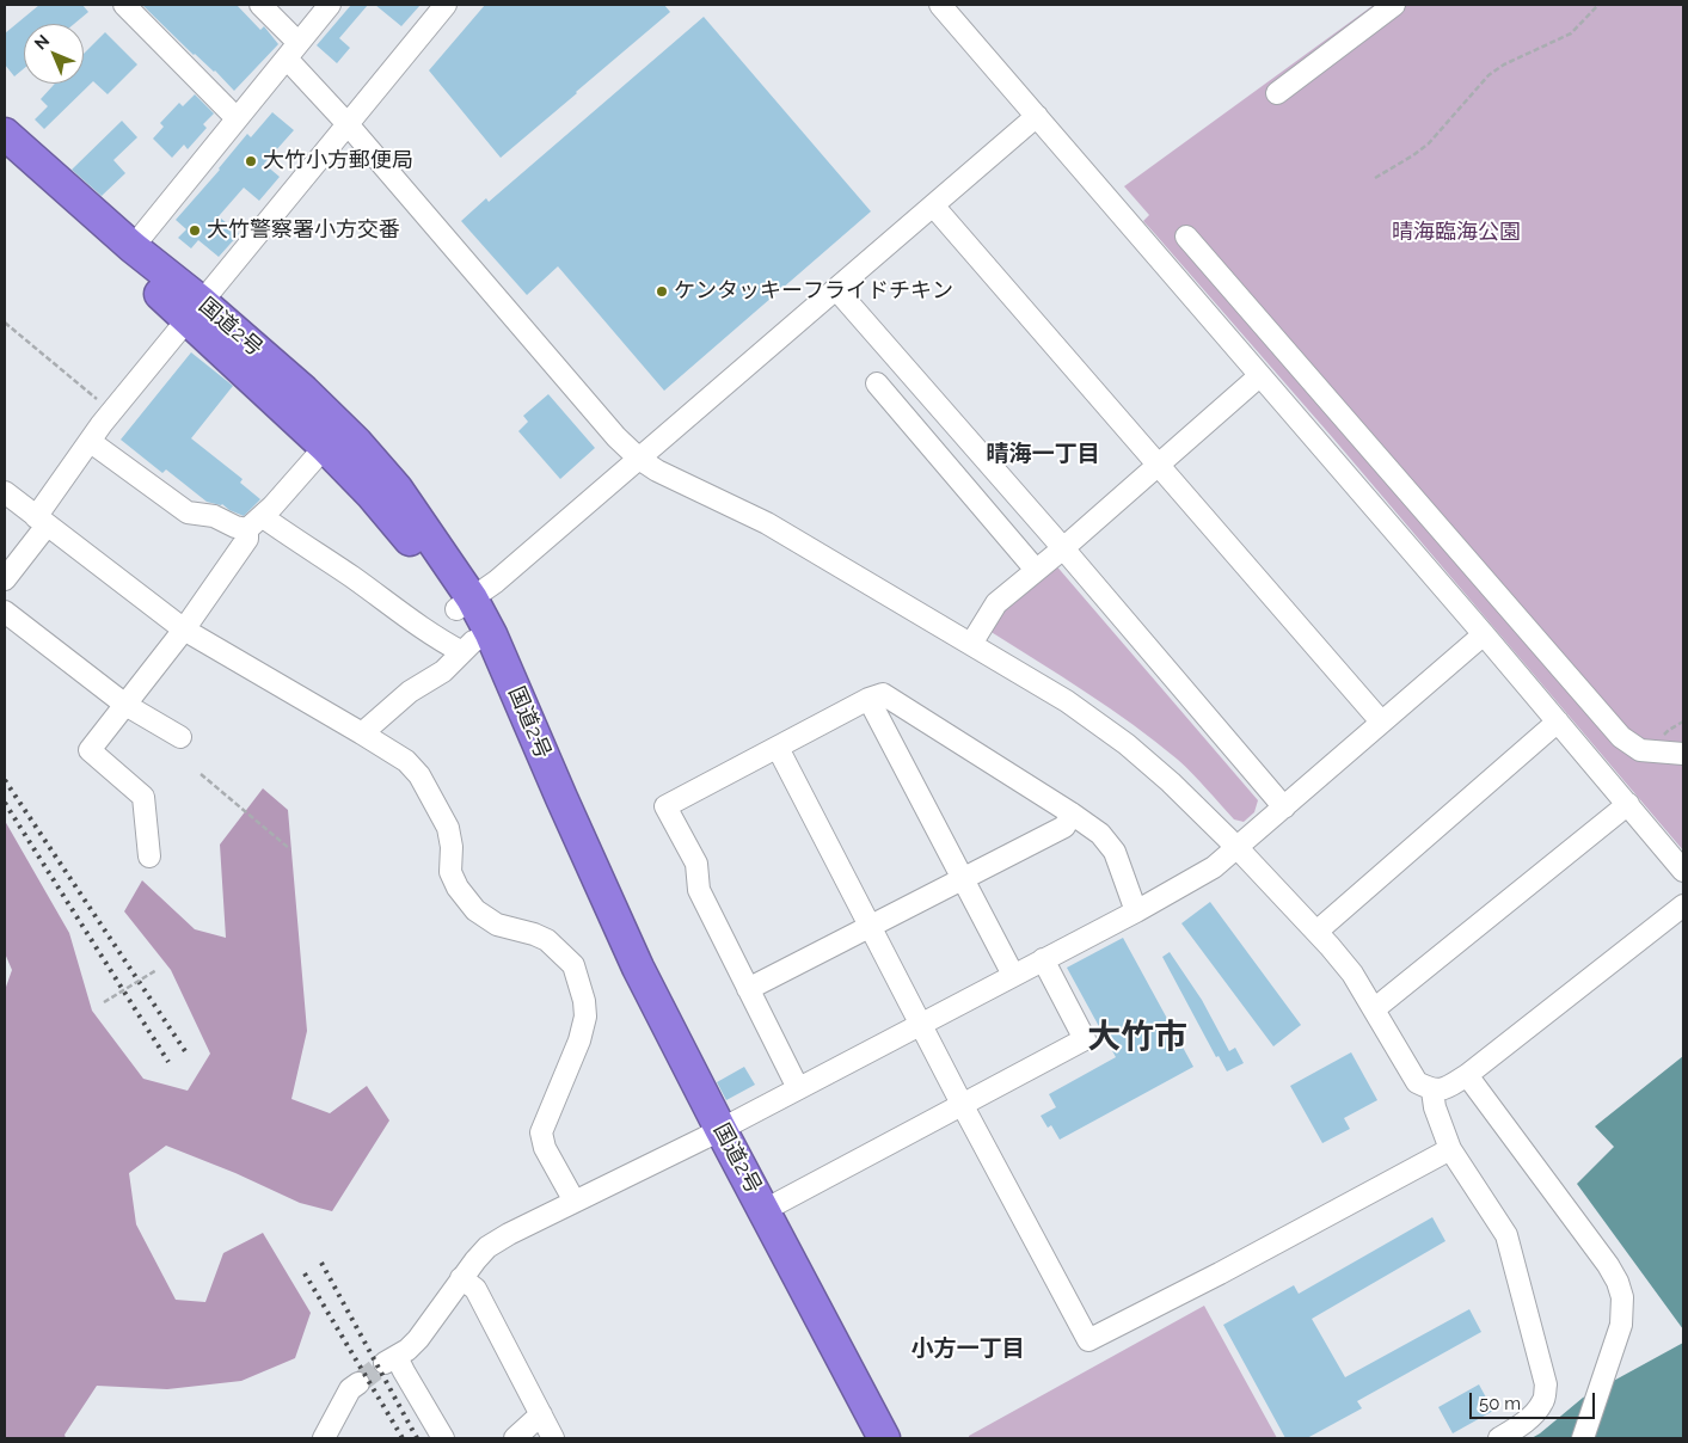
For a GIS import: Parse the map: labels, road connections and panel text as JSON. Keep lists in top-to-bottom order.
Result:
{
  "streets": {
    "highway": ["国道2号"]
  },
  "districts": ["晴海一丁目", "大竹市", "小方一丁目"],
  "parks": ["晴海臨海公園"],
  "places": ["大竹小方郵便局", "大竹警察署小方交番", "ケンタッキーフライドチキン"],
  "scale_bar": "50 m",
  "north": "top left"
}
